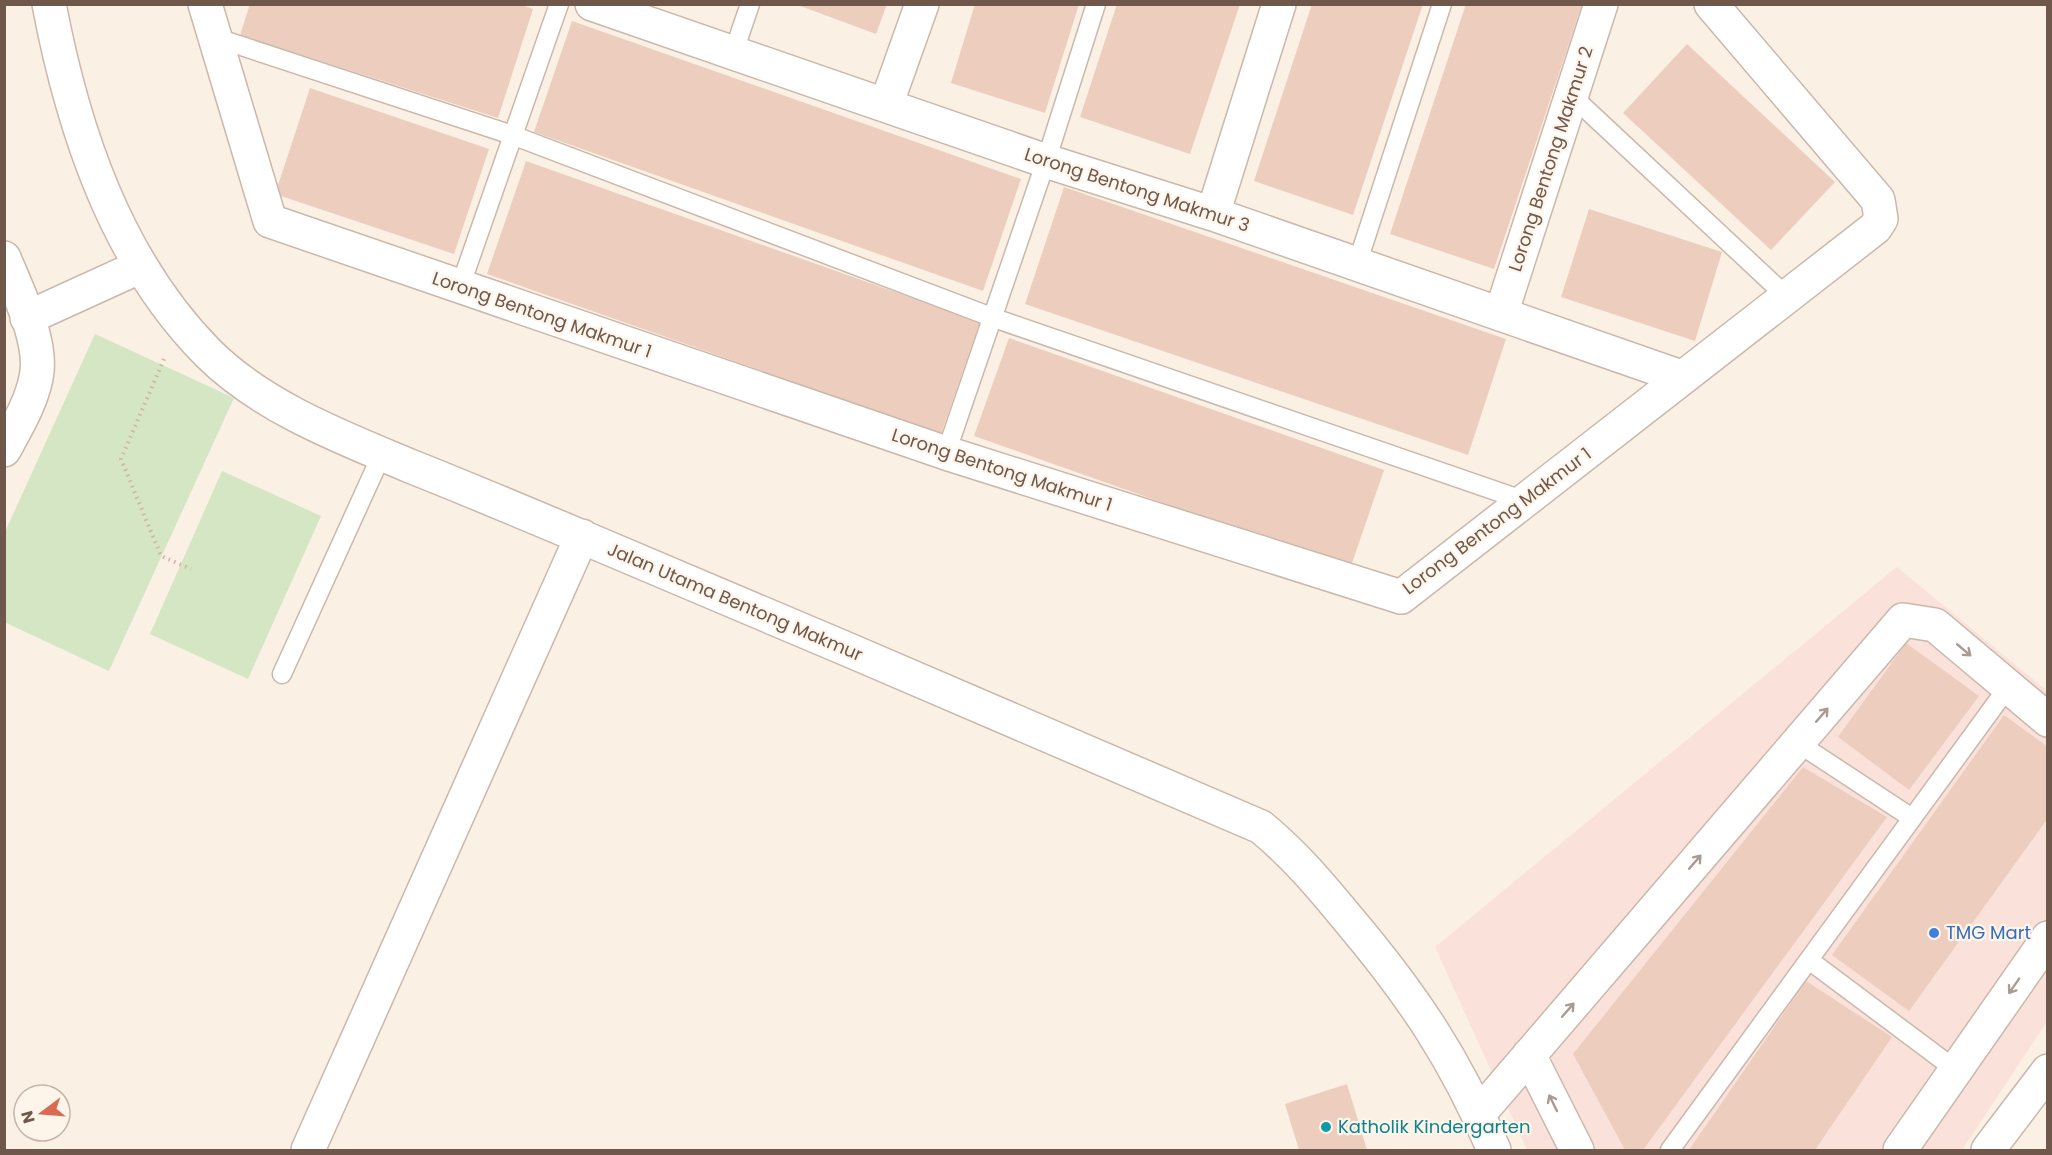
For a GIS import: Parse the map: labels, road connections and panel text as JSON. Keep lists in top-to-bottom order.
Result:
{
  "streets": {
    "street": [
      "Lorong Bentong Makmur 2",
      "Lorong Bentong Makmur 3",
      "Lorong Bentong Makmur 1",
      "Jalan Utama Bentong Makmur"
    ]
  },
  "crossings": [
    ["Lorong Bentong Makmur 2", "Lorong Bentong Makmur 3"],
    ["Lorong Bentong Makmur 3", "Lorong Bentong Makmur 1"]
  ],
  "places": ["TMG Mart", "Katholik Kindergarten"],
  "north": "left"
}
